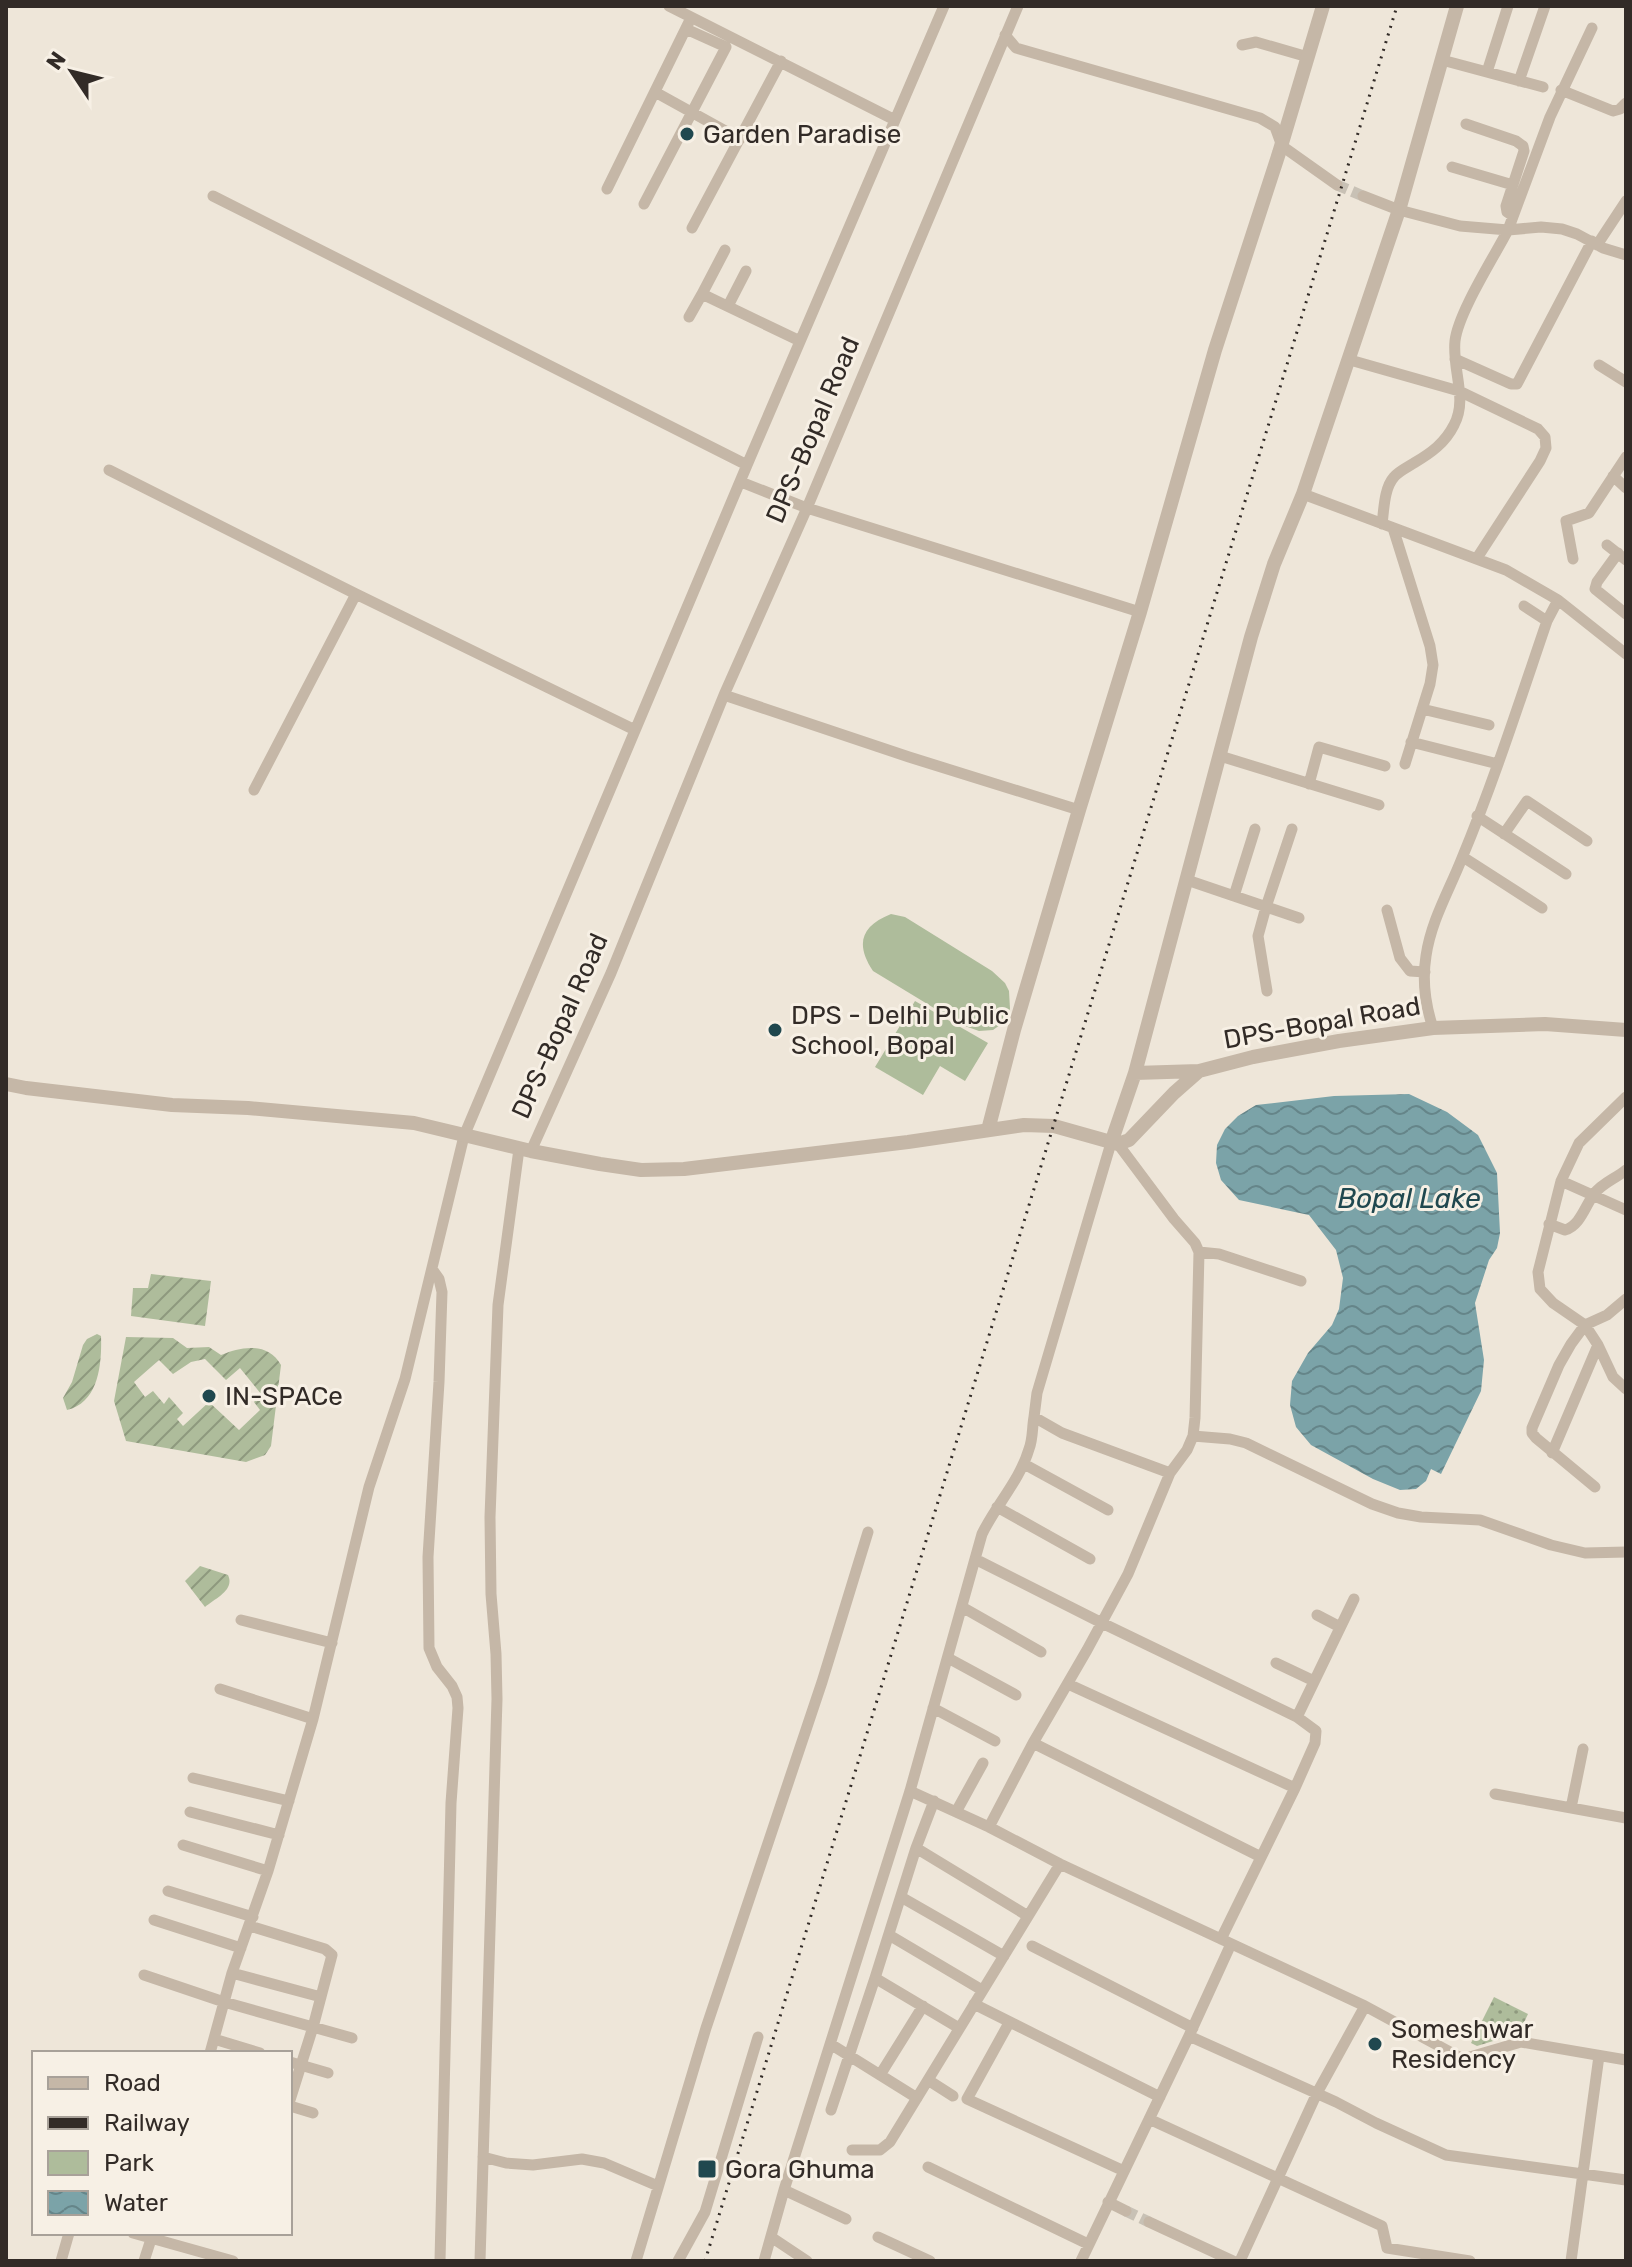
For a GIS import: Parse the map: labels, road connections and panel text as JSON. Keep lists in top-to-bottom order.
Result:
{
  "streets": {
    "street": ["DPS-Bopal Road"]
  },
  "water": ["Bopal Lake"],
  "places": {
    "other": [
      "Garden Paradise",
      "DPS - Delhi Public School, Bopal",
      "IN-SPACe",
      "Someshwar Residency"
    ],
    "transit": ["Gora Ghuma"]
  },
  "legend": [
    "Road",
    "Railway",
    "Park",
    "Water"
  ],
  "north": "top left"
}
